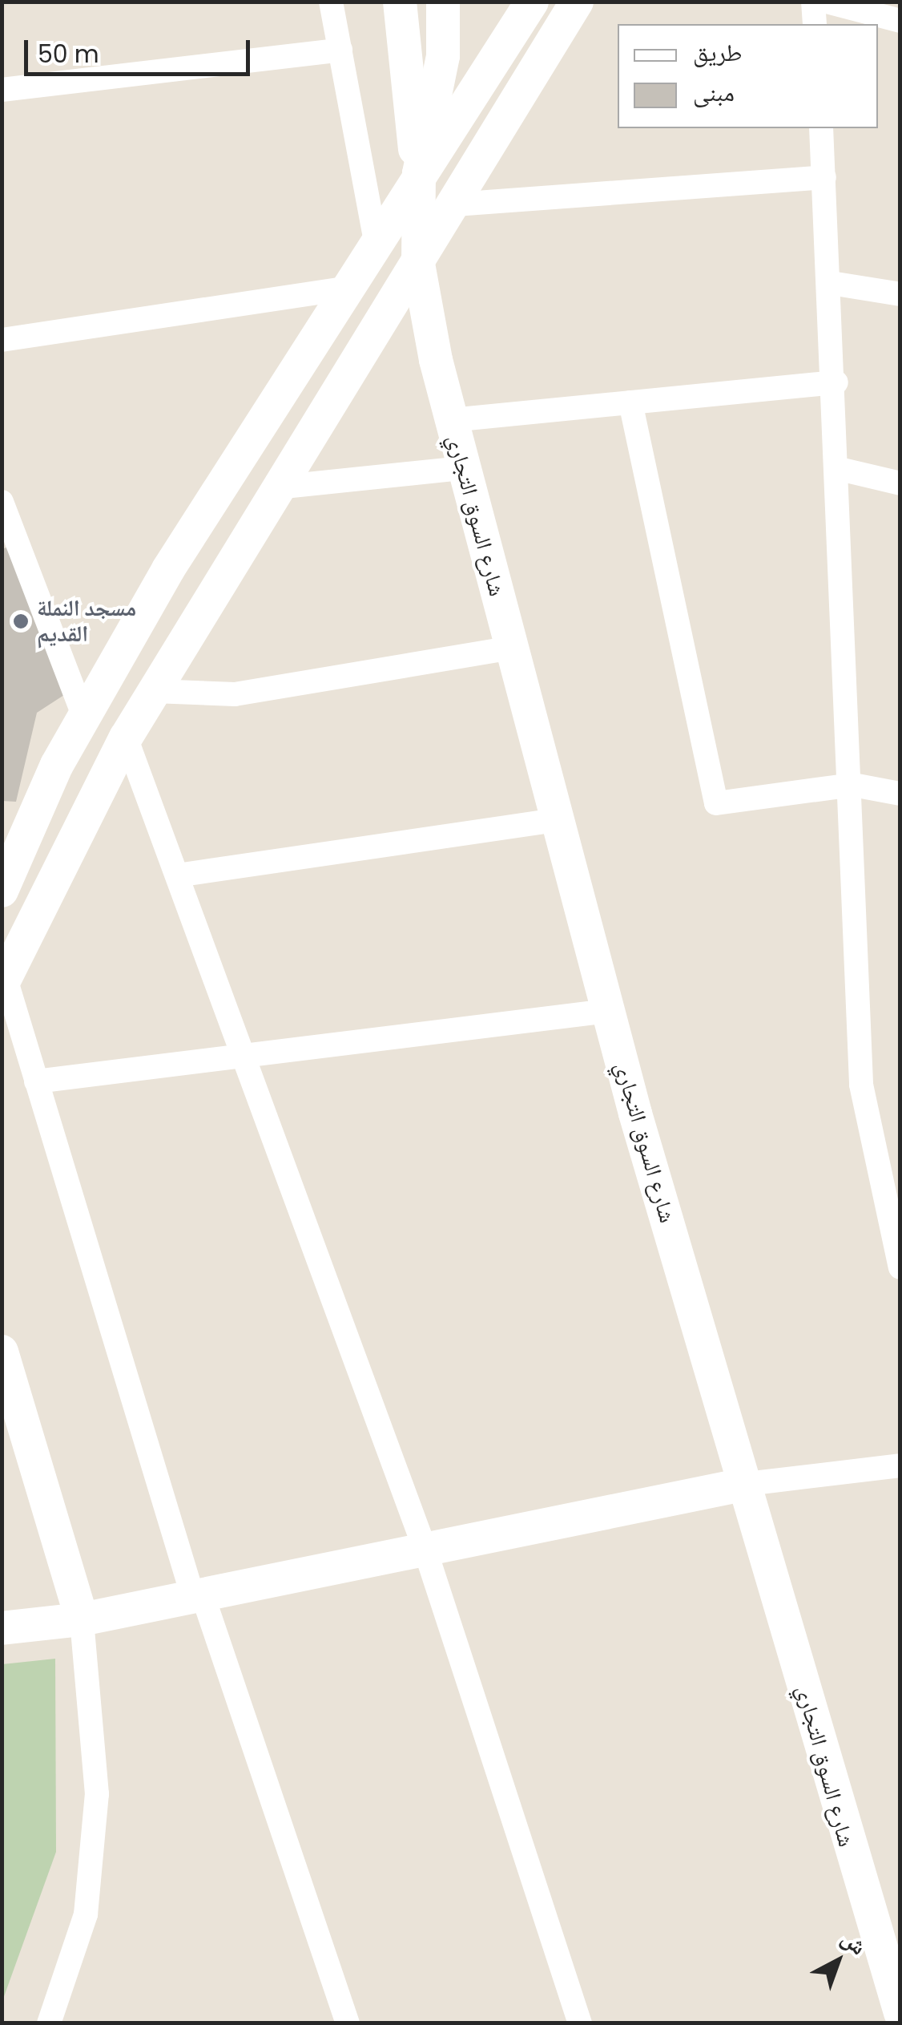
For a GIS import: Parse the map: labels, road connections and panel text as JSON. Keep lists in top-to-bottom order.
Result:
{
  "streets": {
    "street": ["شارع السوق التجاري"]
  },
  "places": ["مسجد النملة القديم"],
  "legend": ["طريق", "مبنى"],
  "scale_bar": "50 m",
  "north": "top right"
}
